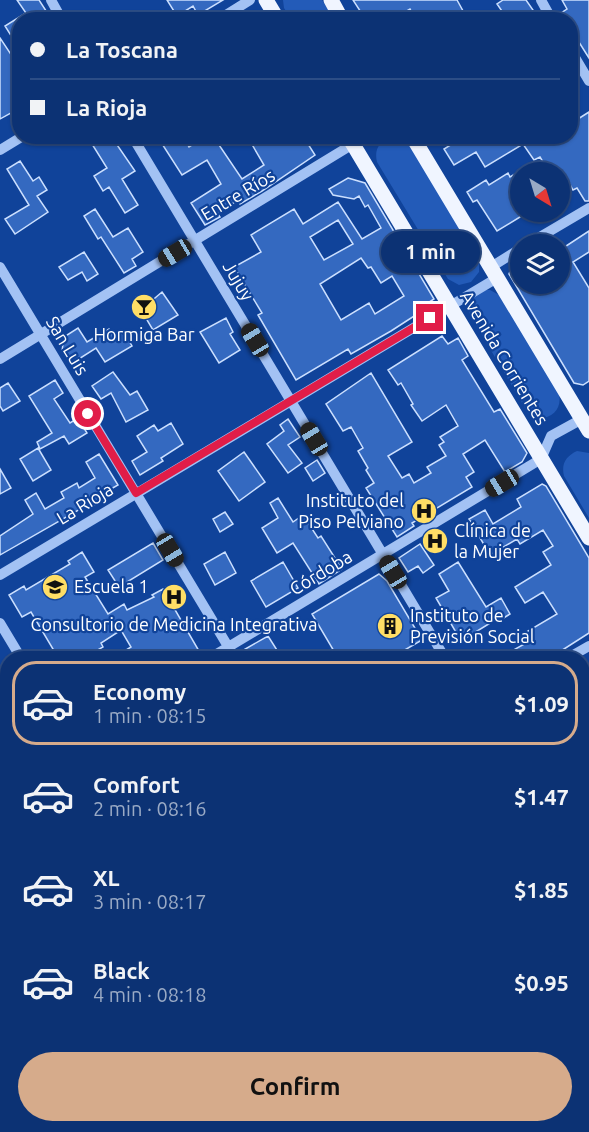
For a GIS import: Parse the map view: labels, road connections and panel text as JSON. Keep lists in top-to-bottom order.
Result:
{
  "streets": {
    "main road": ["Avenida Corrientes"],
    "street": [
      "Entre Ríos",
      "Jujuy",
      "San Luis",
      "La Rioja",
      "Córdoba"
    ]
  },
  "crossings": [
    ["Entre Ríos", "Jujuy"],
    ["Entre Ríos", "San Luis"],
    ["Jujuy", "La Rioja"],
    ["Jujuy", "Córdoba"],
    ["San Luis", "La Rioja"],
    ["San Luis", "Córdoba"],
    ["Avenida Corrientes", "La Rioja"],
    ["Avenida Corrientes", "Córdoba"]
  ],
  "places": {
    "bar": ["Hormiga Bar"],
    "hospital": ["Instituto del Piso Pelviano", "Clínica de la Mujer", "Consultorio de Medicina Integrativa"],
    "school or university": ["Escuela 1"],
    "building": ["Instituto de Previsión Social"]
  },
  "north": "bottom right",
  "page": {
    "banner": ["La Toscana", "La Rioja"],
    "bubble": "1 min",
    "list": [
      {
        "name": "Economy",
        "note": "1 min · 08:15",
        "value": "$1.09"
      },
      {
        "name": "Comfort",
        "note": "2 min · 08:16",
        "value": "$1.47"
      },
      {
        "name": "XL",
        "note": "3 min · 08:17",
        "value": "$1.85"
      },
      {
        "name": "Black",
        "note": "4 min · 08:18",
        "value": "$0.95"
      }
    ],
    "buttons": "Confirm"
  }
}
